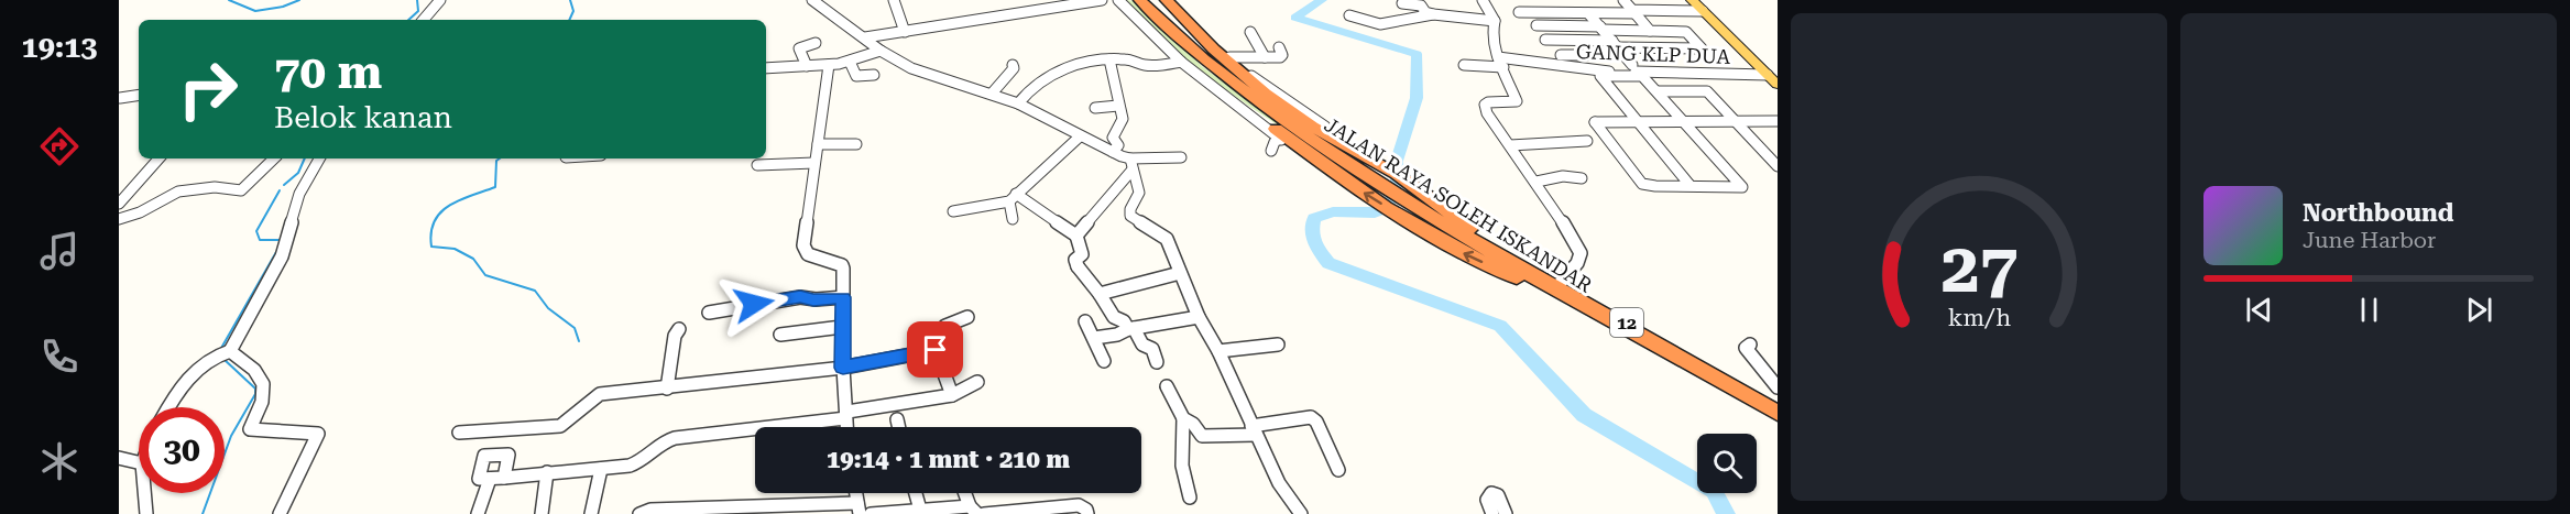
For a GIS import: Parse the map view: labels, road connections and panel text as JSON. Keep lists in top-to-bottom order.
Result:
{
  "streets": {
    "highway": ["JALAN RAYA SOLEH ISKANDAR", "12"],
    "street": ["GANG KLP DUA"]
  },
  "page": {
    "tabs": "19:13",
    "turn": ["70 m", "Belok kanan"],
    "song": ["Northbound", "June Harbor"],
    "limit": "30",
    "trip": "19:14 · 1 mnt · 210 m",
    "gauge": ["27", "km/h"]
  }
}
